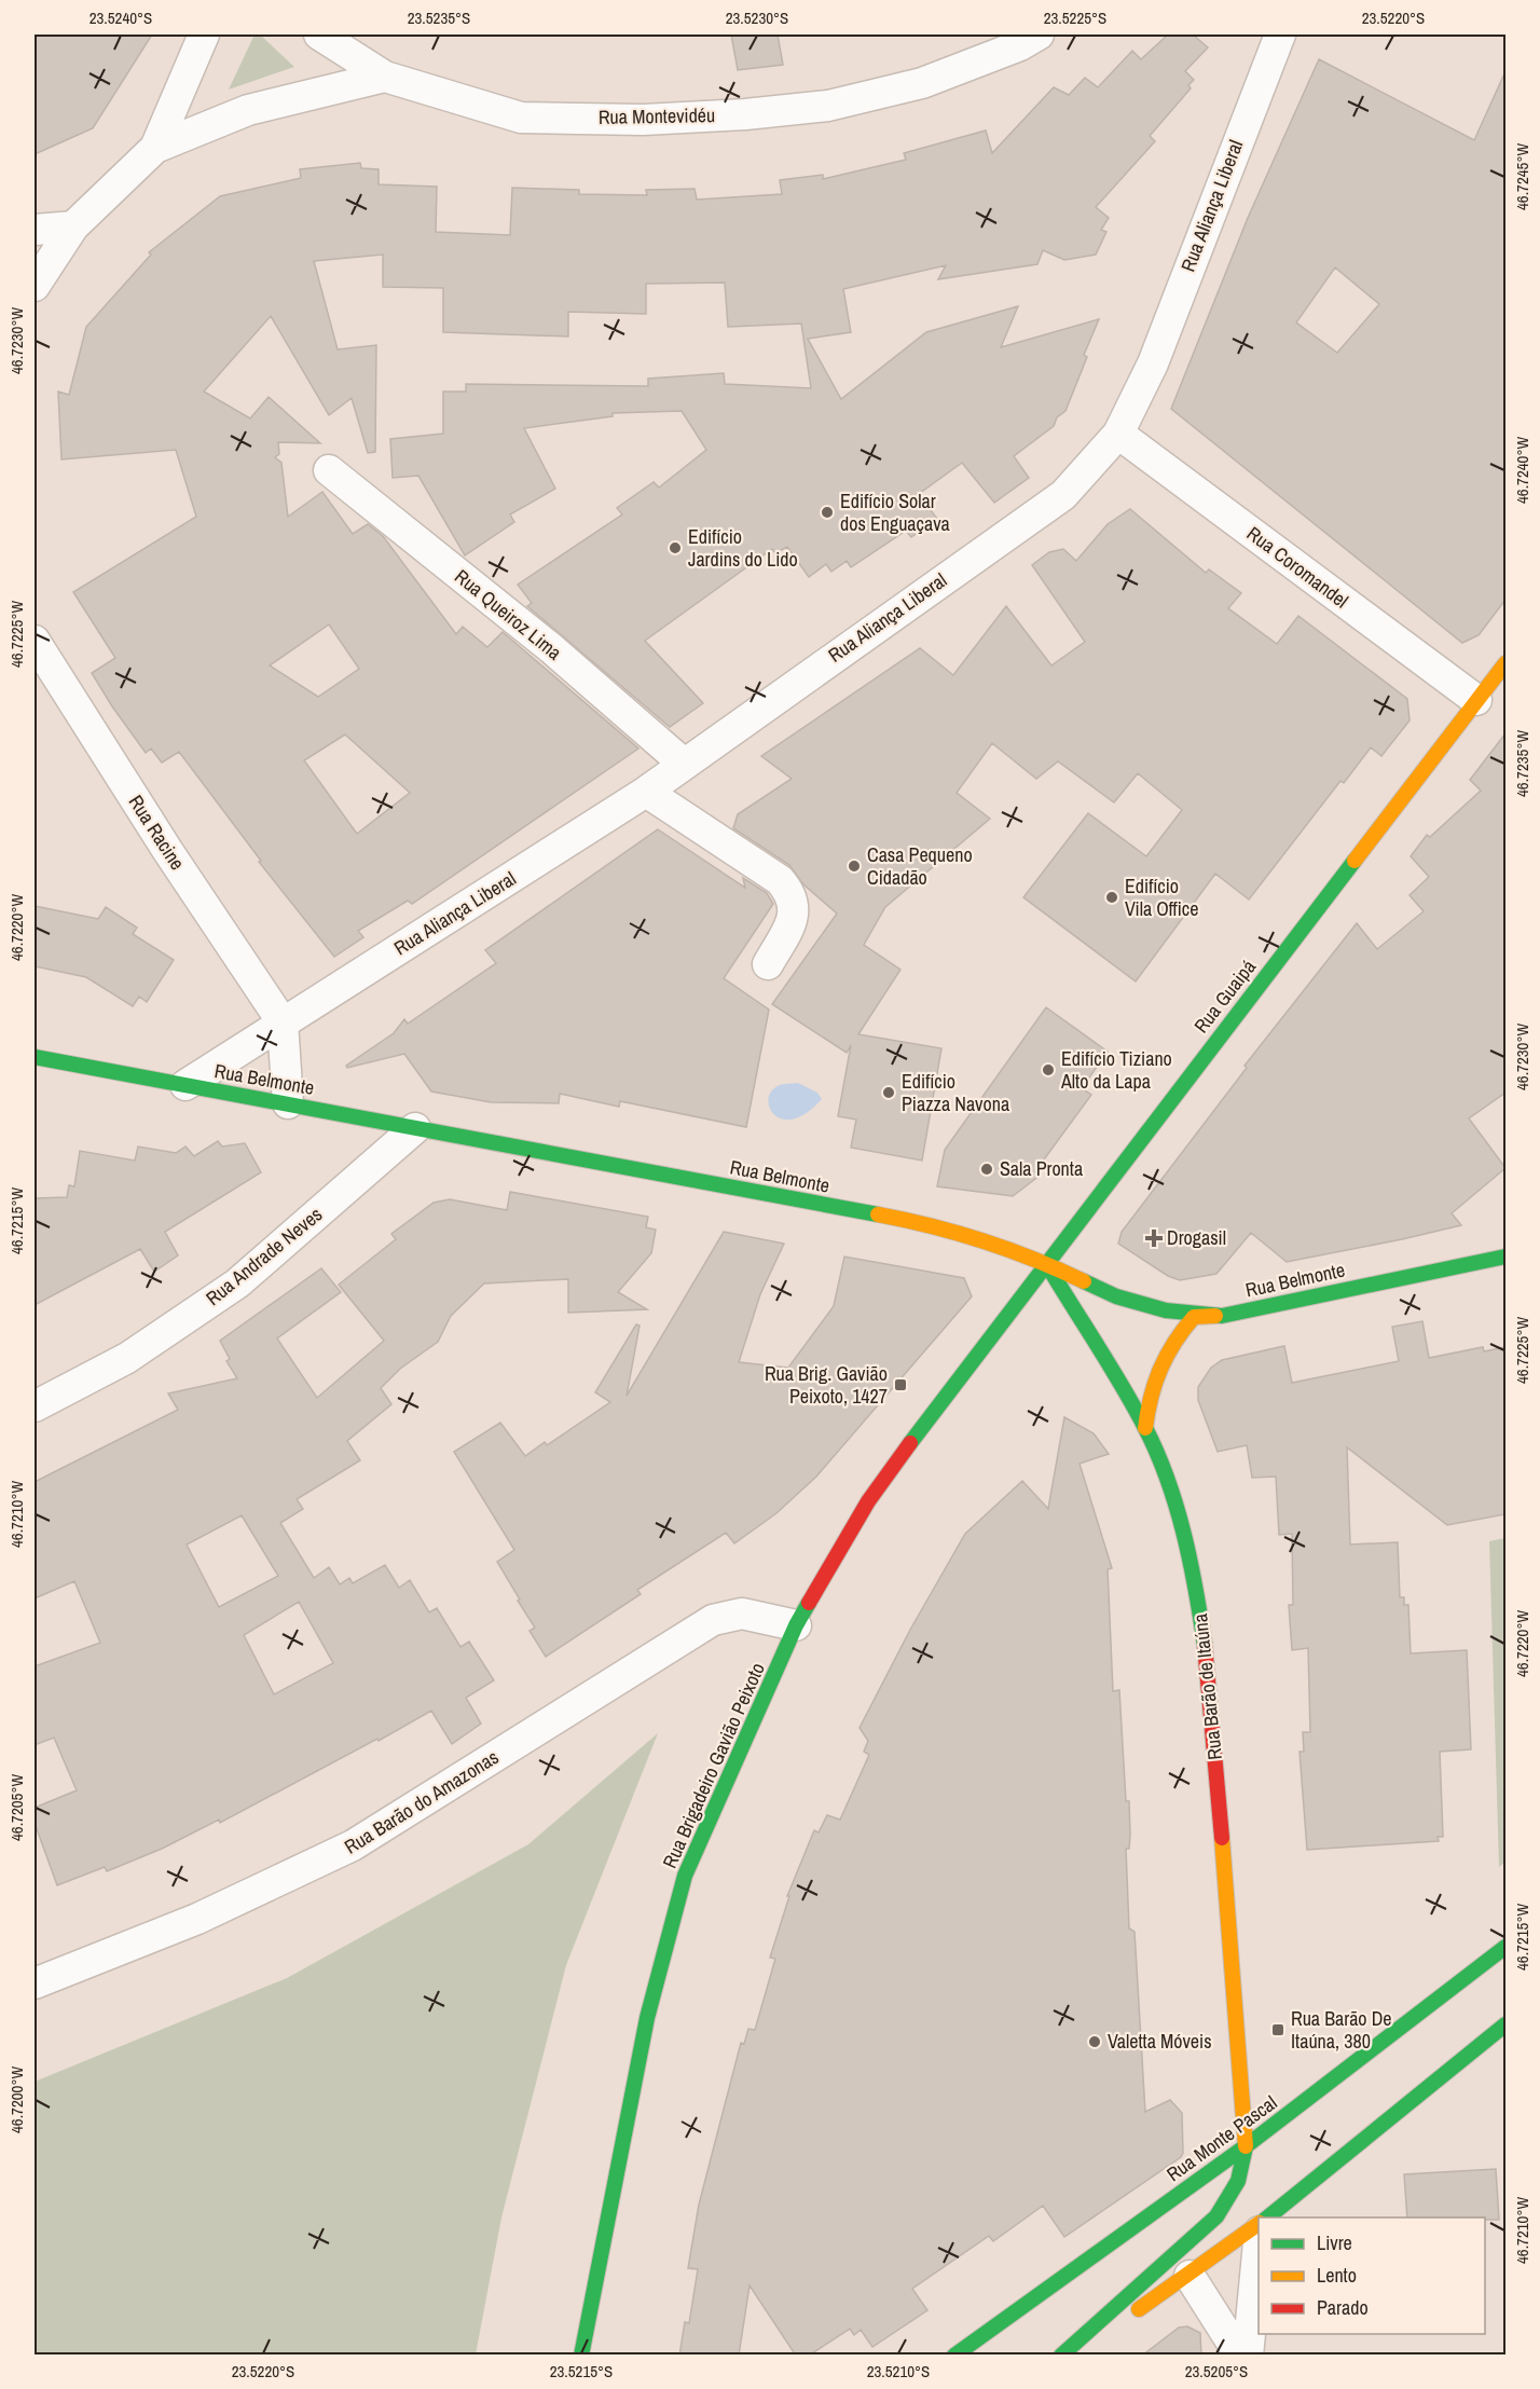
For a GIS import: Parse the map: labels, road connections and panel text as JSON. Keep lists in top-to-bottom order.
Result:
{
  "streets": {
    "main road": [
      "Rua Guaipá",
      "Rua Belmonte",
      "Rua Barão de Itaúna",
      "Rua Brigadeiro Gavião Peixoto",
      "Rua Monte Pascal"
    ],
    "street": [
      "Rua Montevidéu",
      "Rua Aliança Liberal",
      "Rua Coromandel",
      "Rua Queiroz Lima",
      "Rua Racine",
      "Rua Andrade Neves",
      "Rua Barão do Amazonas"
    ]
  },
  "crossings": [
    ["Rua Aliança Liberal", "Rua Coromandel"],
    ["Rua Aliança Liberal", "Rua Queiroz Lima"],
    ["Rua Aliança Liberal", "Rua Racine"],
    ["Rua Aliança Liberal", "Rua Belmonte"],
    ["Rua Coromandel", "Rua Guaipá"],
    ["Rua Guaipá", "Rua Belmonte"],
    ["Rua Guaipá", "Rua Barão de Itaúna"],
    ["Rua Guaipá", "Rua Brigadeiro Gavião Peixoto"],
    ["Rua Belmonte", "Rua Andrade Neves"],
    ["Rua Belmonte", "Rua Barão de Itaúna"],
    ["Rua Belmonte", "Rua Brigadeiro Gavião Peixoto"],
    ["Rua Barão de Itaúna", "Rua Brigadeiro Gavião Peixoto"],
    ["Rua Barão de Itaúna", "Rua Monte Pascal"],
    ["Rua Brigadeiro Gavião Peixoto", "Rua Barão do Amazonas"]
  ],
  "places": {
    "other": [
      "Edifício Solar dos Enguaçava",
      "Edifício Jardins do Lido",
      "Casa Pequeno Cidadão",
      "Edifício Vila Office",
      "Edifício Tiziano Alto da Lapa",
      "Edifício Piazza Navona",
      "Sala Pronta",
      "Valetta Móveis"
    ],
    "health": ["Drogasil"],
    "transit": ["Rua Brig. Gavião Peixoto, 1427", "Rua Barão De Itaúna, 380"]
  },
  "legend": ["Livre", "Lento", "Parado"],
  "coordinates": [
    "23.5240°S",
    "23.5235°S",
    "23.5230°S",
    "23.5225°S",
    "23.5220°S",
    "46.7245°W",
    "46.7230°W",
    "46.7240°W",
    "46.7225°W",
    "46.7235°W",
    "46.7220°W",
    "46.7215°W",
    "46.7210°W",
    "46.7205°W",
    "46.7200°W",
    "23.5215°S",
    "23.5210°S",
    "23.5205°S"
  ]
}
